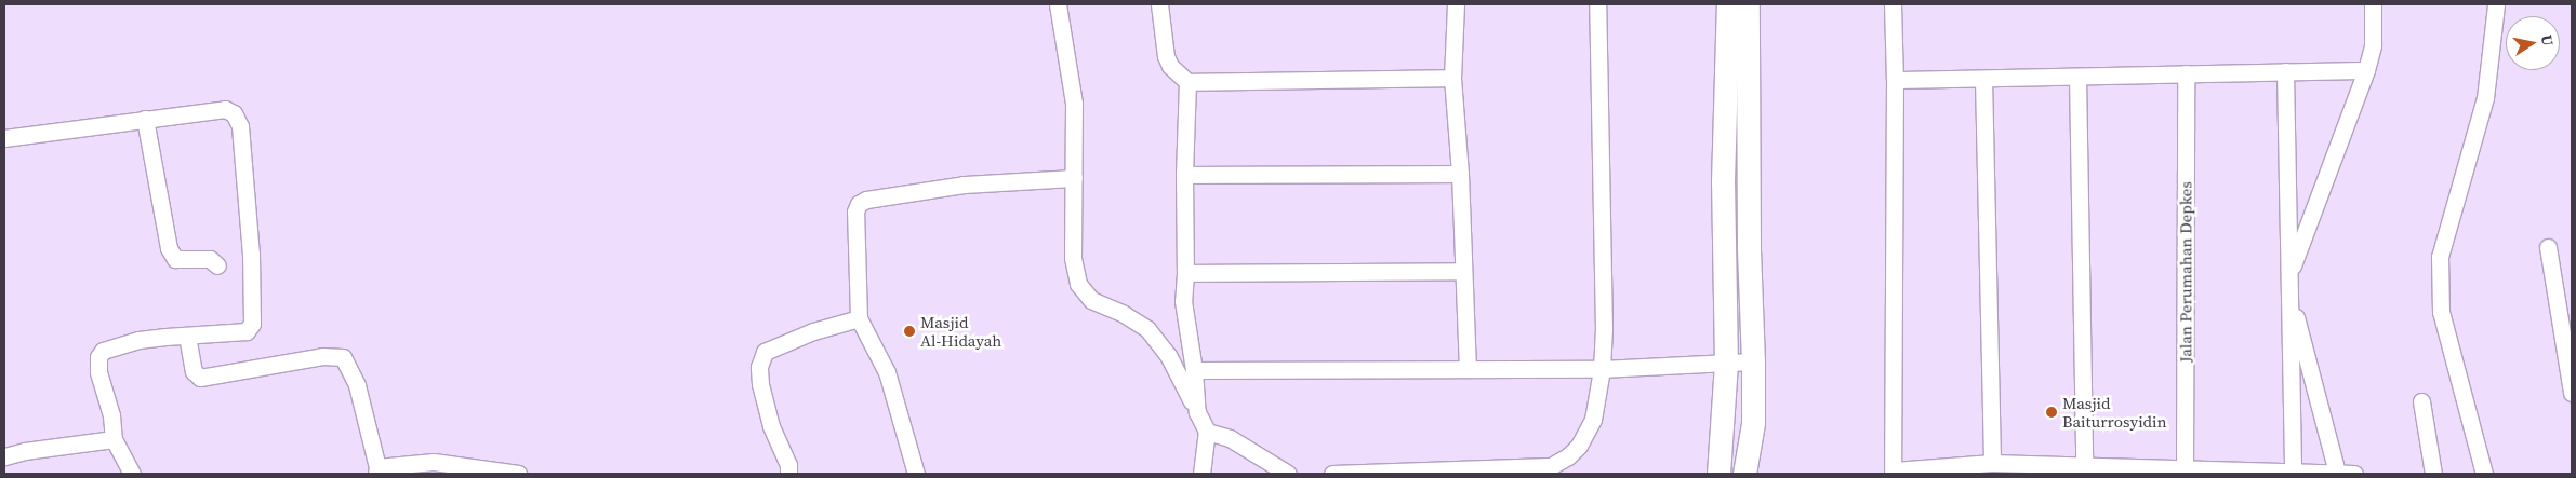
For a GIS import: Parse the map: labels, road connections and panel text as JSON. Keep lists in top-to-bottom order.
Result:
{
  "streets": {
    "street": ["Jalan Perumahan Depkes"]
  },
  "places": ["Masjid Al-Hidayah", "Masjid Baiturrosyidin"],
  "north": "right"
}
